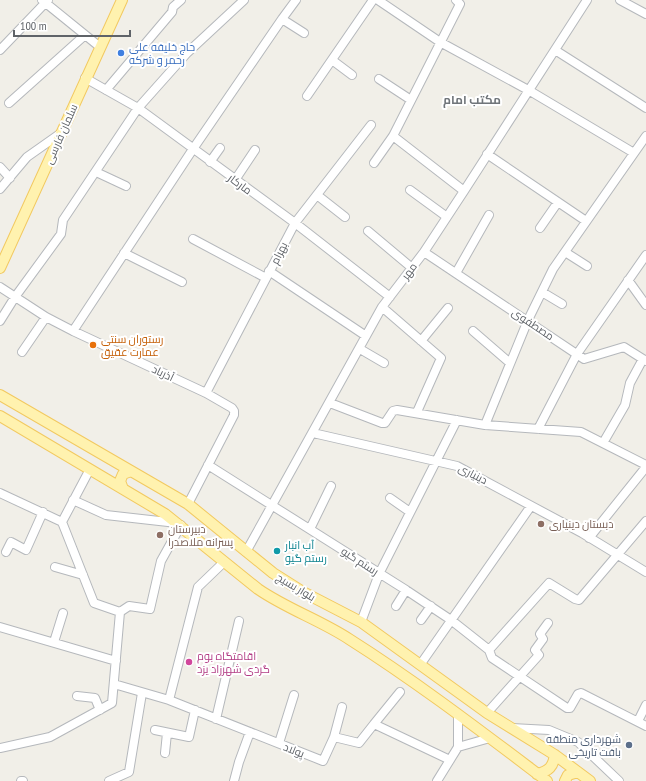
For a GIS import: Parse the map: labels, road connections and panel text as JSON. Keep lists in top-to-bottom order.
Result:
{
  "streets": {
    "main road": ["سلمان فارسی", "بلوار بسیج"],
    "street": [
      "مارکار",
      "بهرام",
      "مهر",
      "مصطفوی",
      "آذرباد",
      "دینیاری",
      "رستم گیو",
      "پولاد"
    ]
  },
  "crossings": [
    ["سلمان فارسی", "مارکار"],
    ["مارکار", "بهرام"],
    ["مارکار", "مهر"],
    ["بهرام", "آذرباد"],
    ["مهر", "مصطفوی"],
    ["مهر", "دینیاری"],
    ["مهر", "رستم گیو"],
    ["مهر", "بلوار بسیج"],
    ["آذرباد", "رستم گیو"],
    ["آذرباد", "بلوار بسیج"]
  ],
  "districts": ["مکتب امام"],
  "places": [
    "حاج خلیفه علی رحمر و شرکه",
    "رستوران سنتی عمارت عقیق",
    "دبستان دینیاری",
    "دبیرستان پسرانه ملاصدرا",
    "آب انبار رستم گیو",
    "اقامتگاه بوم گردی شهرزاد یزد",
    "شهرداری منطقه بافت تاریخی"
  ],
  "scale_bar": "100 m"
}
